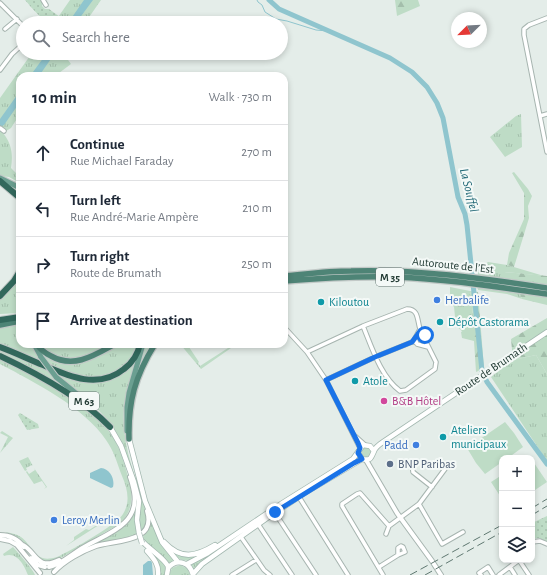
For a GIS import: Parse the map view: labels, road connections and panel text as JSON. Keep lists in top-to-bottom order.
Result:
{
  "streets": {
    "highway": ["Autoroute de l’Est", "M 35"],
    "main road": ["Route de Brumath", "M 63"]
  },
  "water": ["La Souffel"],
  "places": [
    "Herbalife",
    "Kiloutou",
    "Dépôt Castorama",
    "Atole",
    "B&B Hôtel",
    "Ateliers municipaux",
    "Padd",
    "BNP Paribas",
    "Leroy Merlin"
  ],
  "north": "bottom left",
  "page": {
    "search": "Search here",
    "heading": ["10 min", "Walk · 730 m"],
    "list": [
      ["Continue", "Rue Michael Faraday", "270 m"],
      ["Turn left", "Rue André-Marie Ampère", "210 m"],
      ["Turn right", "Route de Brumath", "250 m"],
      "Arrive at destination"
    ],
    "map_buttons": ["+", "−"]
  }
}
